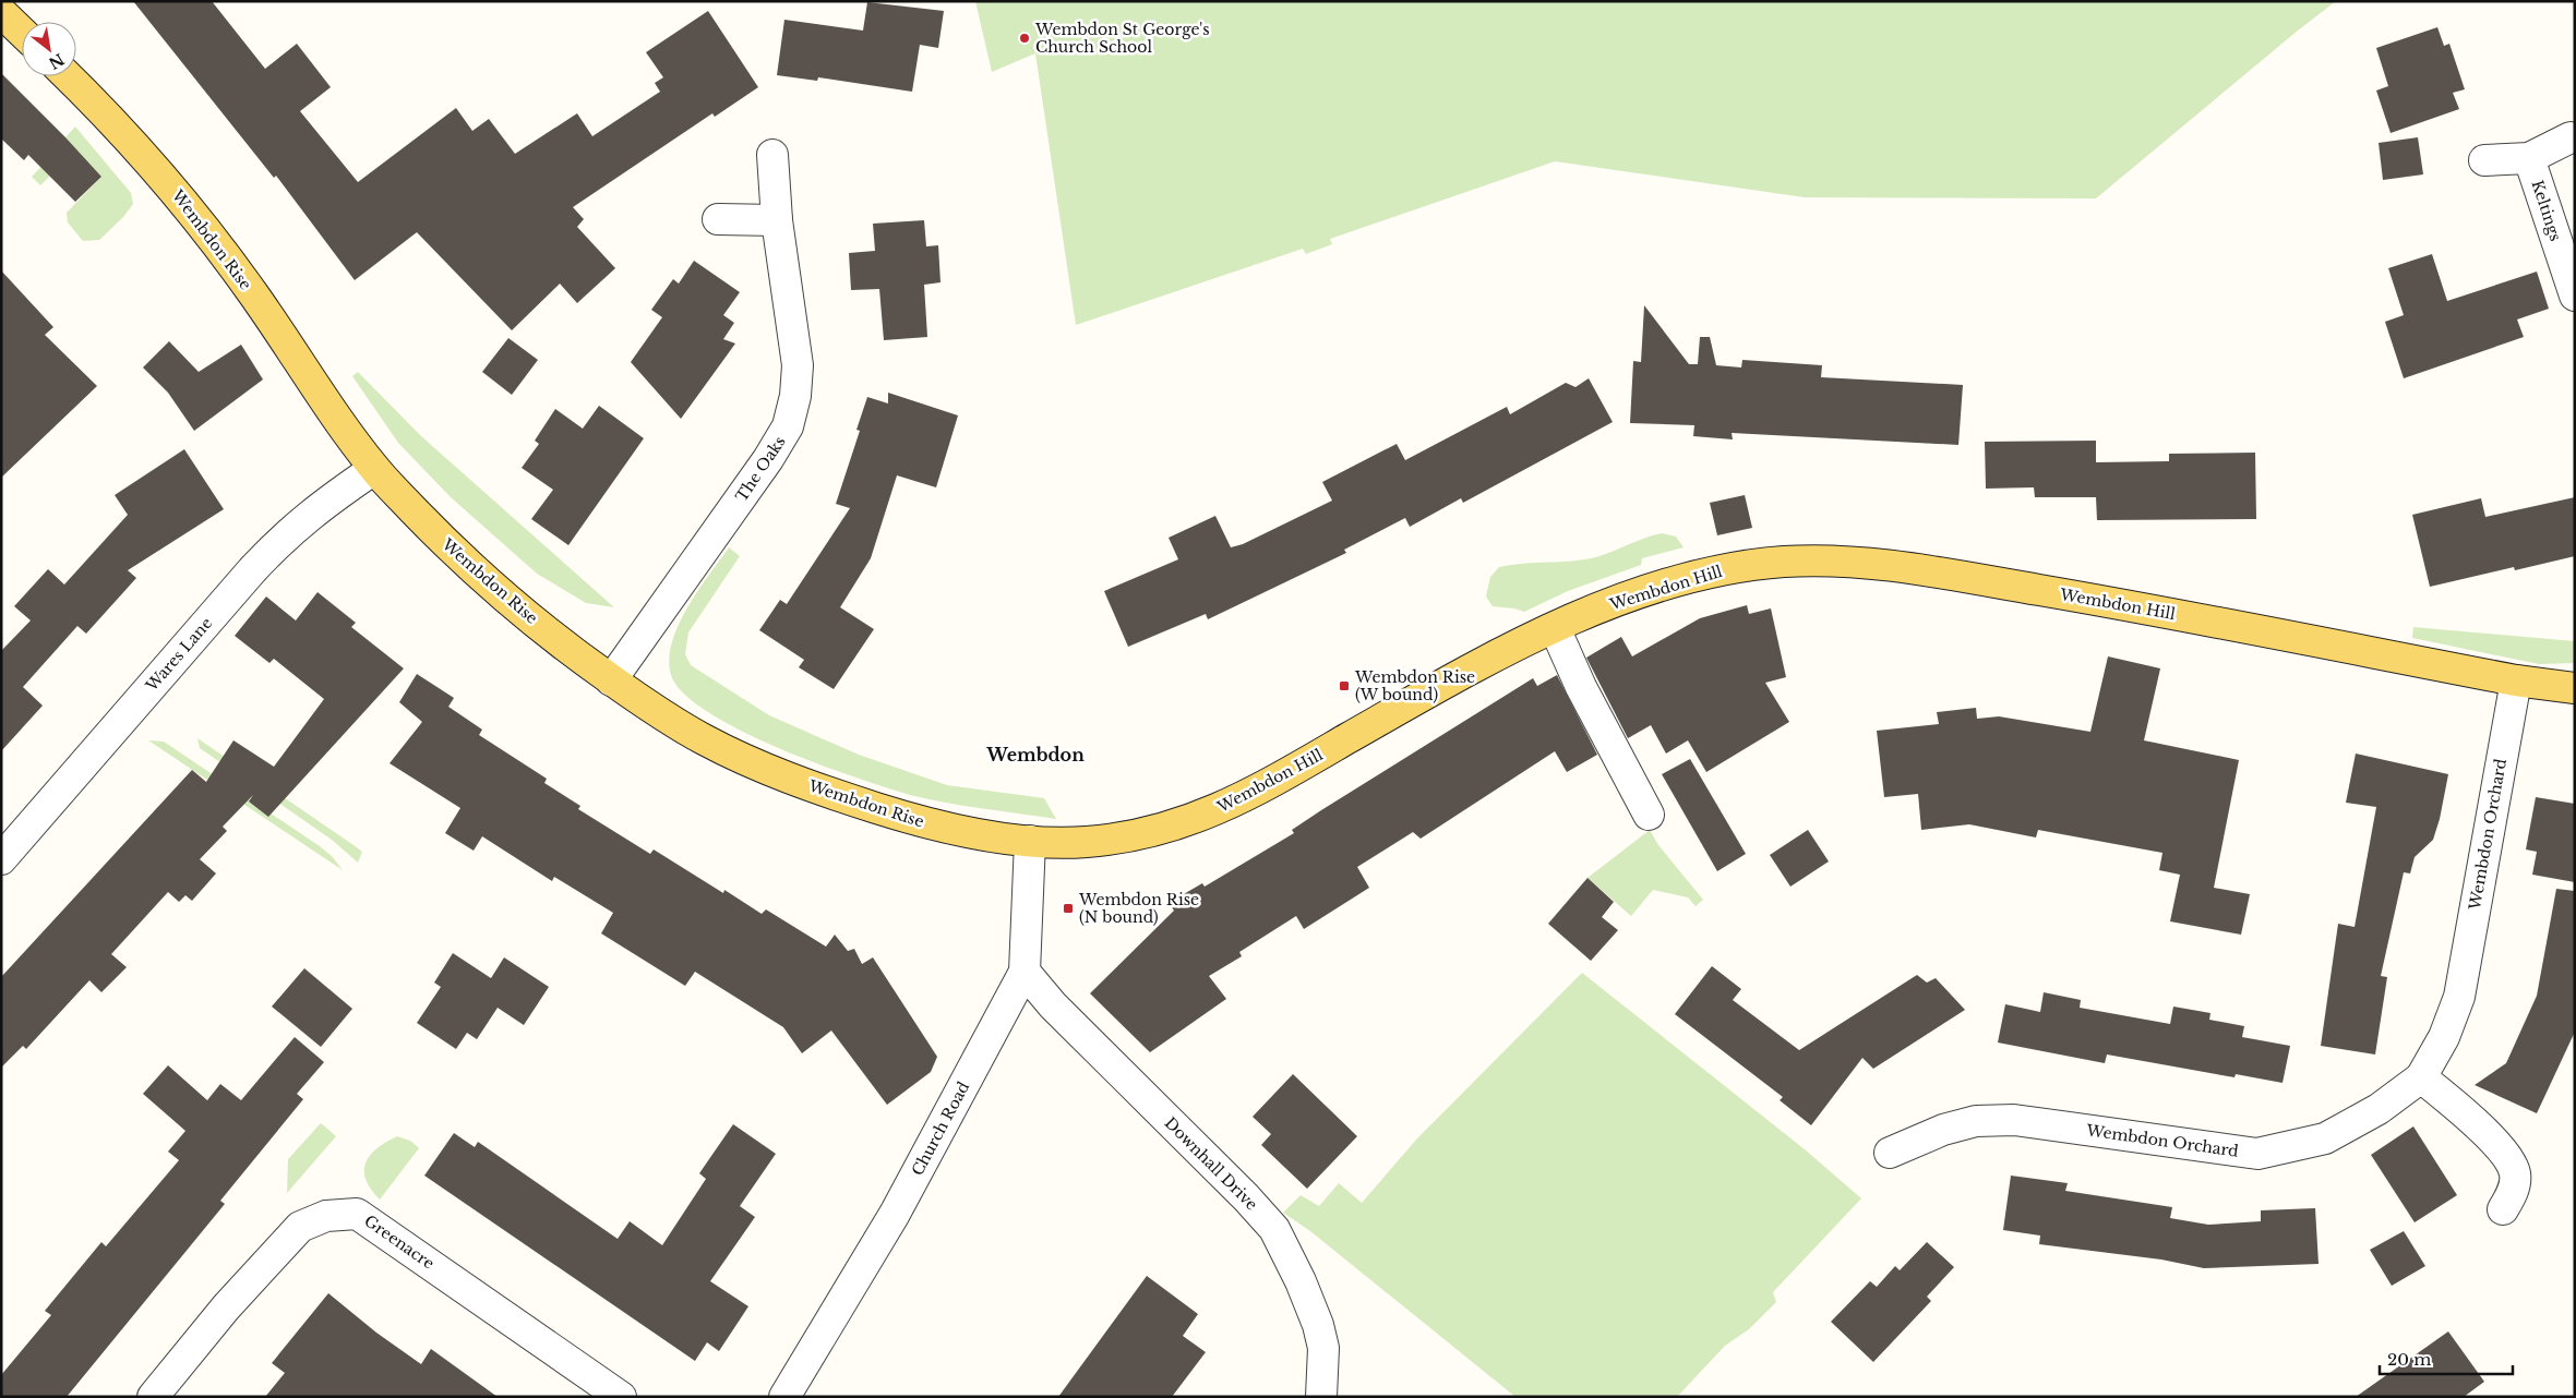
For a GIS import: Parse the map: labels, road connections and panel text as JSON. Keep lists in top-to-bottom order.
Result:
{
  "streets": {
    "main road": ["Wembdon Rise", "Wembdon Hill"],
    "street": [
      "Keltings",
      "The Oaks",
      "Wares Lane",
      "Wembdon Orchard",
      "Church Road",
      "Downhall Drive",
      "Greenacre"
    ]
  },
  "crossings": [
    ["Wembdon Rise", "The Oaks"],
    ["Wembdon Rise", "Wembdon Hill"],
    ["Wembdon Rise", "Wares Lane"],
    ["Wembdon Rise", "Church Road"],
    ["Wembdon Hill", "Wembdon Orchard"],
    ["Wembdon Hill", "Church Road"],
    ["Church Road", "Downhall Drive"]
  ],
  "districts": ["Wembdon"],
  "places": {
    "other": ["Wembdon St George's Church School"],
    "transit": ["Wembdon Rise (W bound)", "Wembdon Rise (N bound)"]
  },
  "scale_bar": "20 m",
  "north": "bottom right"
}
